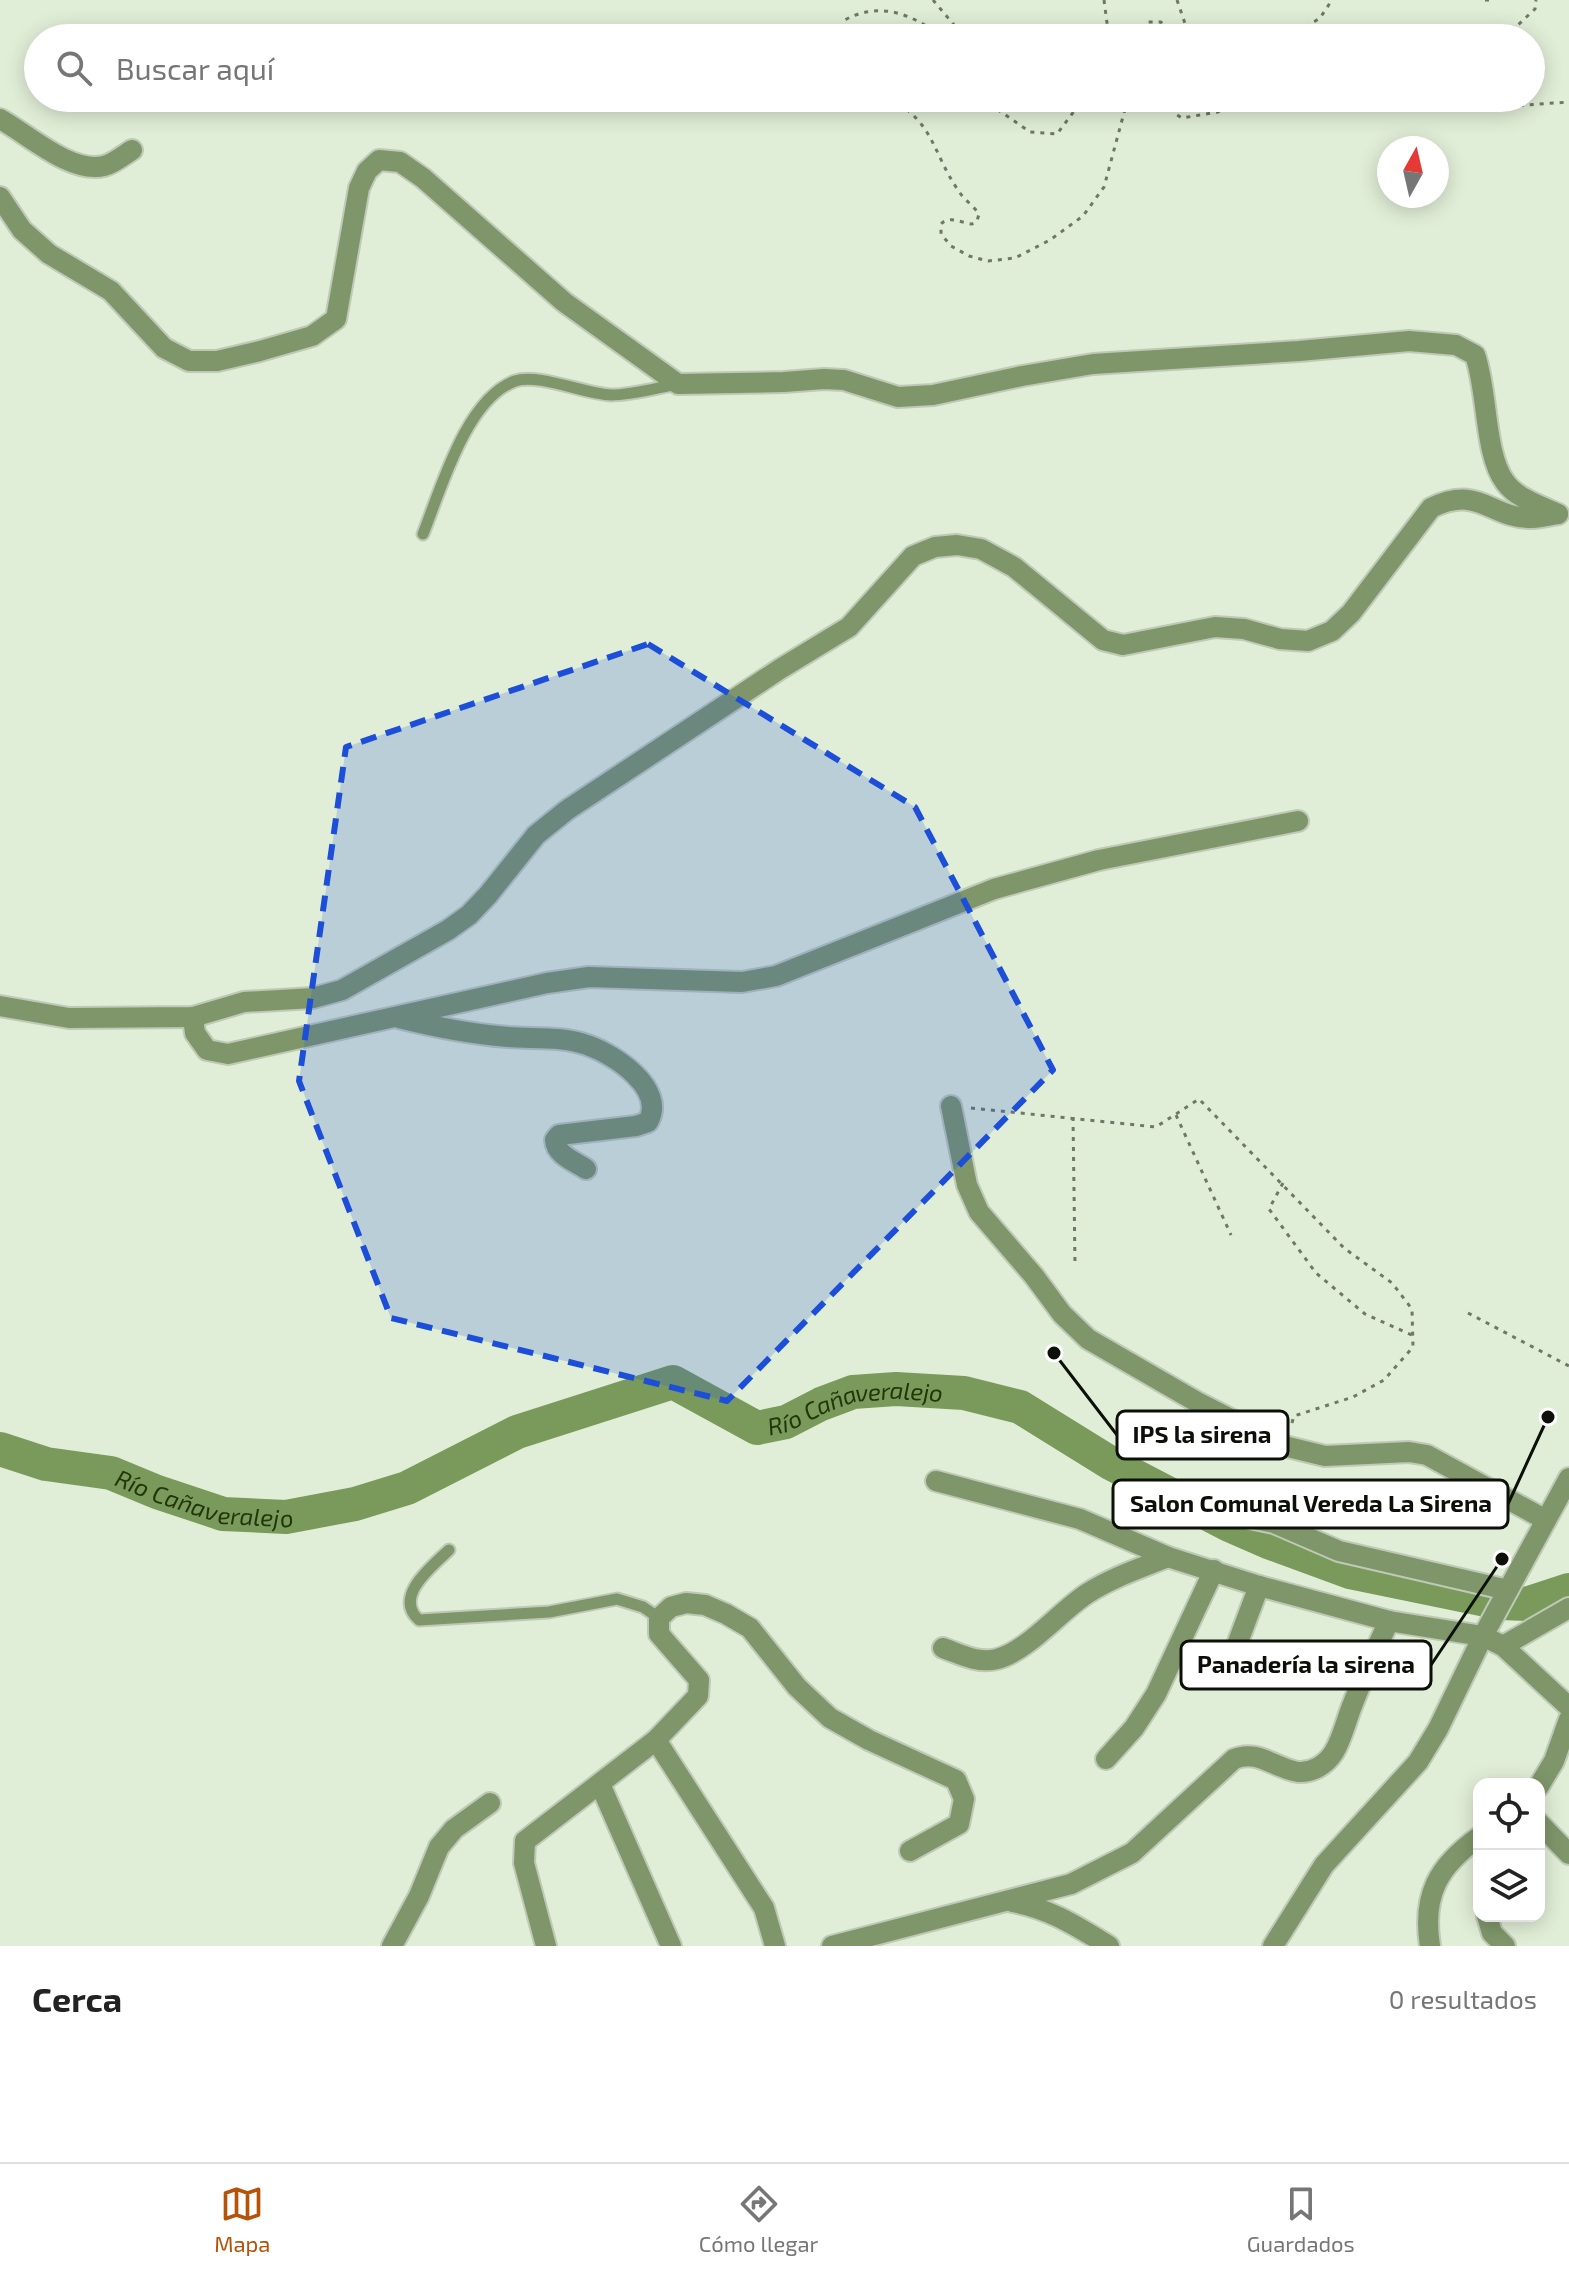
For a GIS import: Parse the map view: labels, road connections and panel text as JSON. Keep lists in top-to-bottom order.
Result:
{
  "water": ["Río Cañaveralejo"],
  "places": ["IPS la sirena", "Salon Comunal Vereda La Sirena", "Panadería la sirena"],
  "north": "top",
  "page": {
    "search": "Buscar aquí",
    "heading": ["Cerca", "0 resultados"],
    "nav": ["Mapa", "Cómo llegar", "Guardados"]
  }
}
